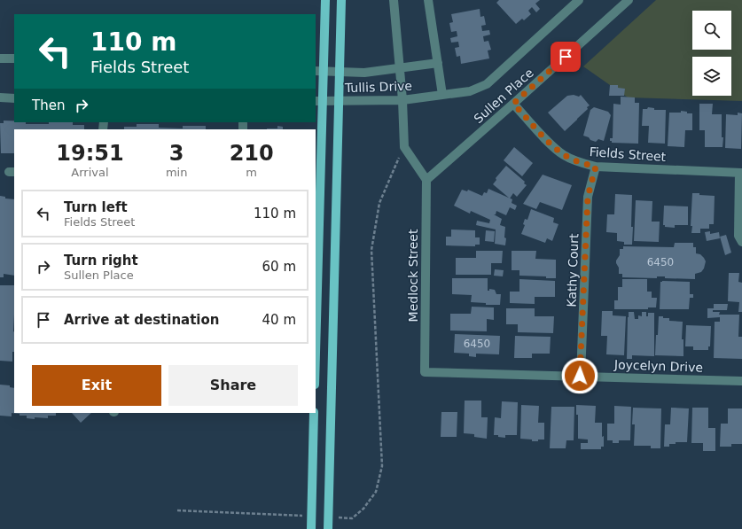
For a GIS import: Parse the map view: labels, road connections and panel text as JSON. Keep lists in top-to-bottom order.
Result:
{
  "streets": {
    "street": [
      "Tullis Drive",
      "Sullen Place",
      "Fields Street",
      "Kathy Court",
      "Medlock Street",
      "Joycelyn Drive"
    ]
  },
  "crossings": [
    ["Sullen Place", "Fields Street"],
    ["Sullen Place", "Medlock Street"],
    ["Fields Street", "Kathy Court"],
    ["Kathy Court", "Joycelyn Drive"],
    ["Medlock Street", "Joycelyn Drive"]
  ],
  "house_numbers": ["6450", "6450"],
  "page": {
    "turn": ["110 m", "Fields Street"],
    "then": "Then",
    "eta": [
      "19:51",
      "Arrival",
      "3",
      "min",
      "210",
      "m"
    ],
    "list": [
      {
        "name": "Turn left",
        "note": "Fields Street",
        "value": "110 m"
      },
      {
        "name": "Turn right",
        "note": "Sullen Place",
        "value": "60 m"
      },
      {
        "name": "Arrive at destination",
        "value": "40 m"
      }
    ],
    "buttons": ["Exit", "Share"]
  }
}
